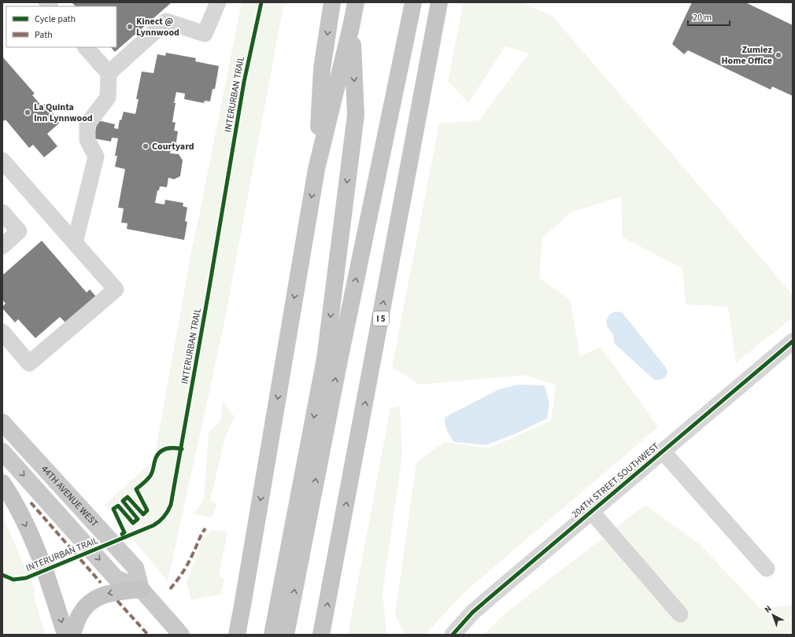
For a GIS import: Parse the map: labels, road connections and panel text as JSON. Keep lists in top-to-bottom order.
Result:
{
  "streets": {
    "highway": ["I 5"],
    "main road": ["44TH AVENUE WEST"],
    "street": ["204TH STREET SOUTHWEST"],
    "cycle path": ["INTERURBAN TRAIL"]
  },
  "places": [
    "Kinect @ Lynnwood",
    "Zumiez Home Office",
    "La Quinta Inn Lynnwood",
    "Courtyard"
  ],
  "legend": ["Cycle path", "Path"],
  "scale_bar": "20 m",
  "north": "top left"
}
